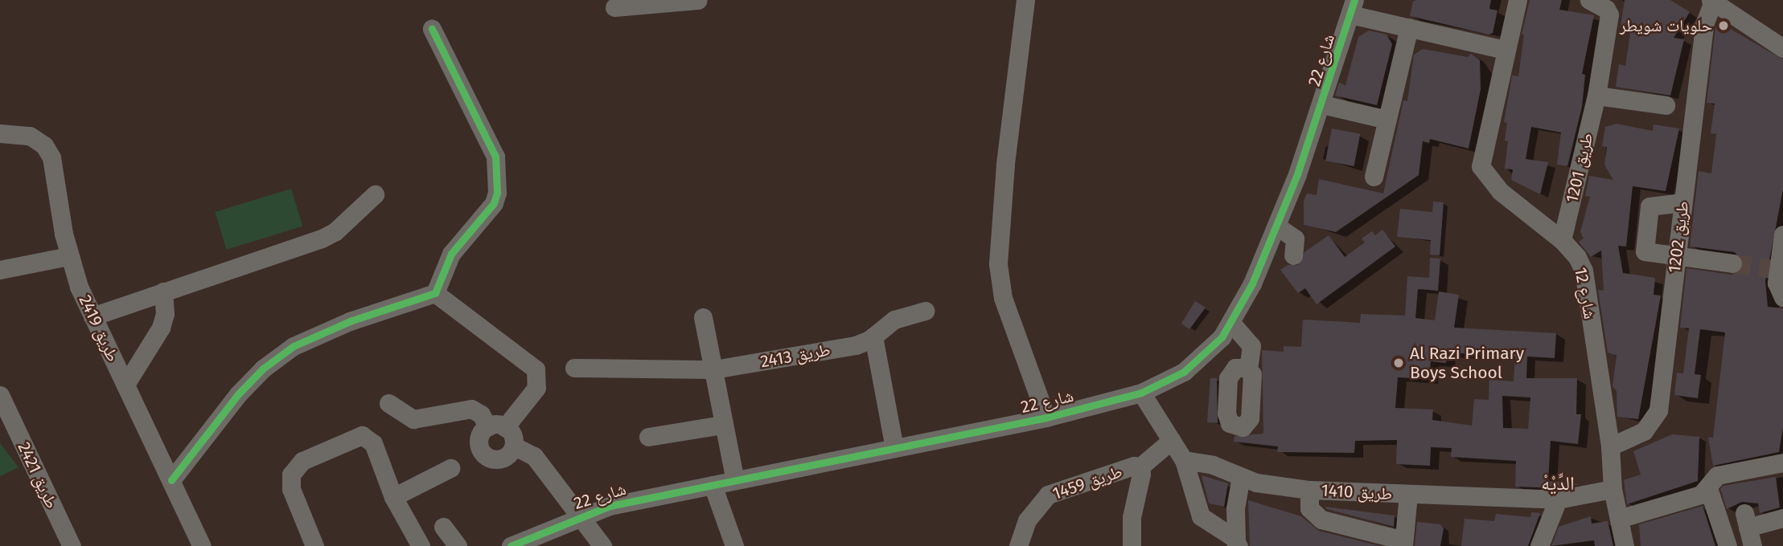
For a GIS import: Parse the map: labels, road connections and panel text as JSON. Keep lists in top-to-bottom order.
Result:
{
  "streets": {
    "street": [
      "شارع 22",
      "طريق 1201",
      "طريق 1202",
      "شارع 12",
      "طريق 2419",
      "طريق 2413",
      "طريق 2421",
      "طريق 1459",
      "طريق 1410"
    ]
  },
  "crossings": [
    ["طريق 1201", "شارع 12"],
    ["طريق 1202", "شارع 12"],
    ["شارع 12", "طريق 1410"]
  ],
  "districts": ["الدِّيْهْ"],
  "places": ["حلويات شويطر", "Al Razi Primary Boys School"]
}
